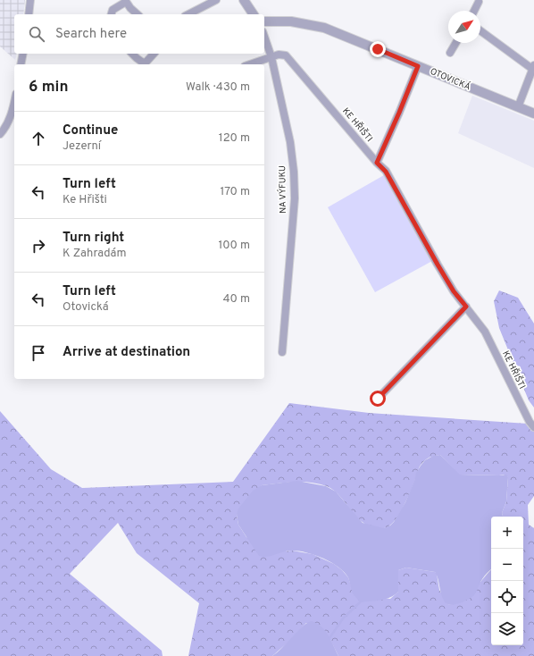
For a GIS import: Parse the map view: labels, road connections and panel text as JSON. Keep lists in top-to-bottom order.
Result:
{
  "streets": {
    "street": ["OTOVICKÁ", "KE HŘIŠTI", "NA VÝFUKU"]
  },
  "crossings": [
    ["KE HŘIŠTI", "NA VÝFUKU"]
  ],
  "north": "top right",
  "page": {
    "search": "Search here",
    "heading": ["6 min", "Walk · 430 m"],
    "list": [
      ["Continue", "Jezerní", "120 m"],
      ["Turn left", "Ke Hřišti", "170 m"],
      ["Turn right", "K Zahradám", "100 m"],
      ["Turn left", "Otovická", "40 m"],
      "Arrive at destination"
    ],
    "map_buttons": ["+", "−"]
  }
}
